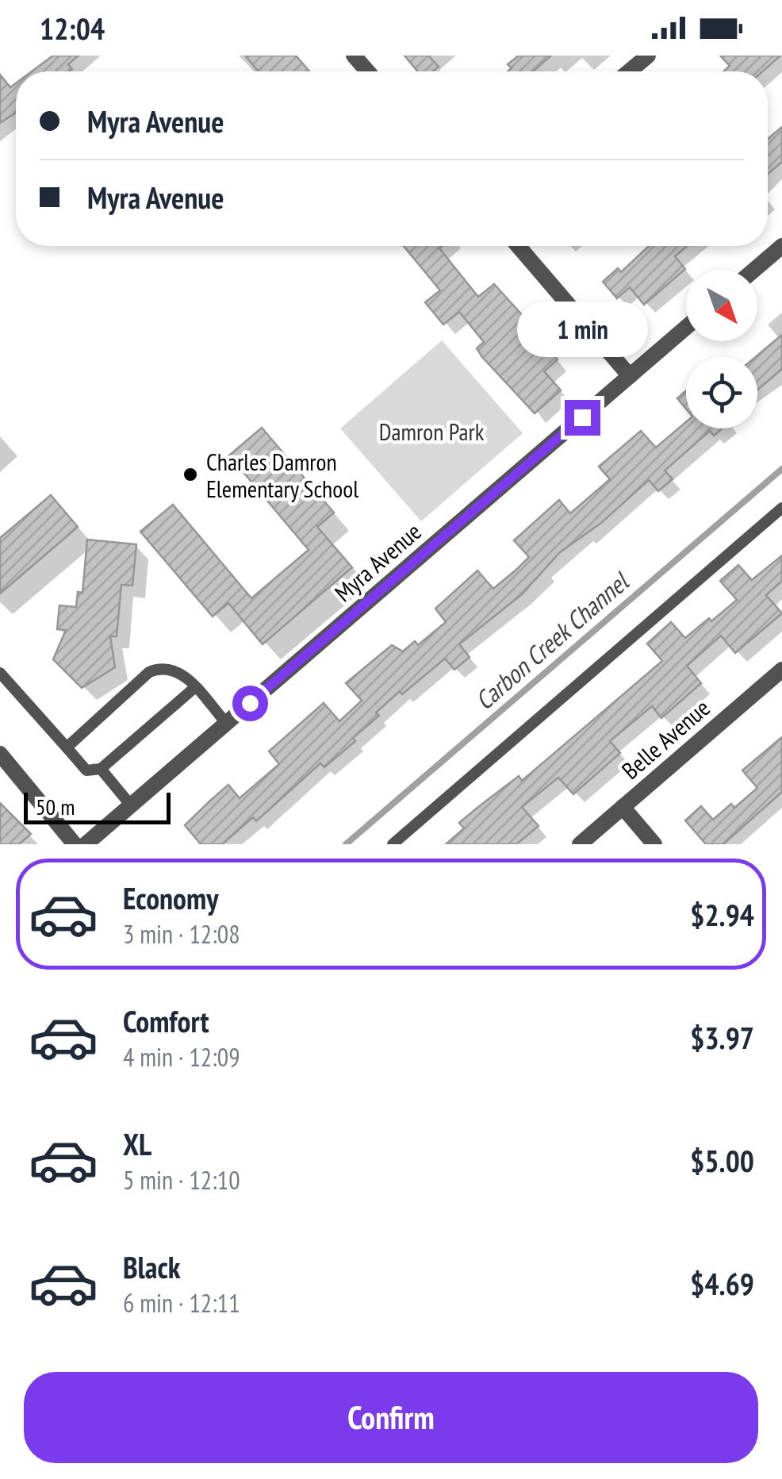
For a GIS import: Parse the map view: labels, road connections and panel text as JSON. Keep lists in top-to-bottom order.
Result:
{
  "streets": {
    "street": ["Myra Avenue", "Belle Avenue"]
  },
  "water": ["Carbon Creek Channel"],
  "parks": ["Damron Park"],
  "places": ["Charles Damron Elementary School"],
  "scale_bar": "50 m",
  "north": "bottom right",
  "page": {
    "status": "12:04",
    "banner": ["Myra Avenue", "Myra Avenue"],
    "bubble": "1 min",
    "scale": "50 m",
    "list": [
      {
        "name": "Economy",
        "note": "3 min · 12:08",
        "value": "$2.94"
      },
      {
        "name": "Comfort",
        "note": "4 min · 12:09",
        "value": "$3.97"
      },
      {
        "name": "XL",
        "note": "5 min · 12:10",
        "value": "$5.00"
      },
      {
        "name": "Black",
        "note": "6 min · 12:11",
        "value": "$4.69"
      }
    ],
    "buttons": "Confirm"
  }
}
